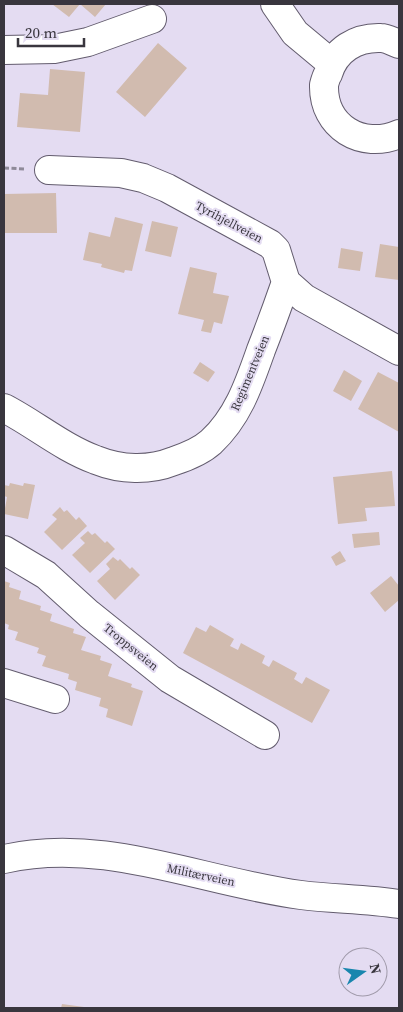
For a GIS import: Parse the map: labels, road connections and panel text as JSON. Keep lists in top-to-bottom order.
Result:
{
  "streets": {
    "street": [
      "Tyrihjellveien",
      "Regimentveien",
      "Troppsveien",
      "Militærveien"
    ]
  },
  "crossings": [
    ["Tyrihjellveien", "Regimentveien"]
  ],
  "scale_bar": "20 m",
  "north": "right"
}
